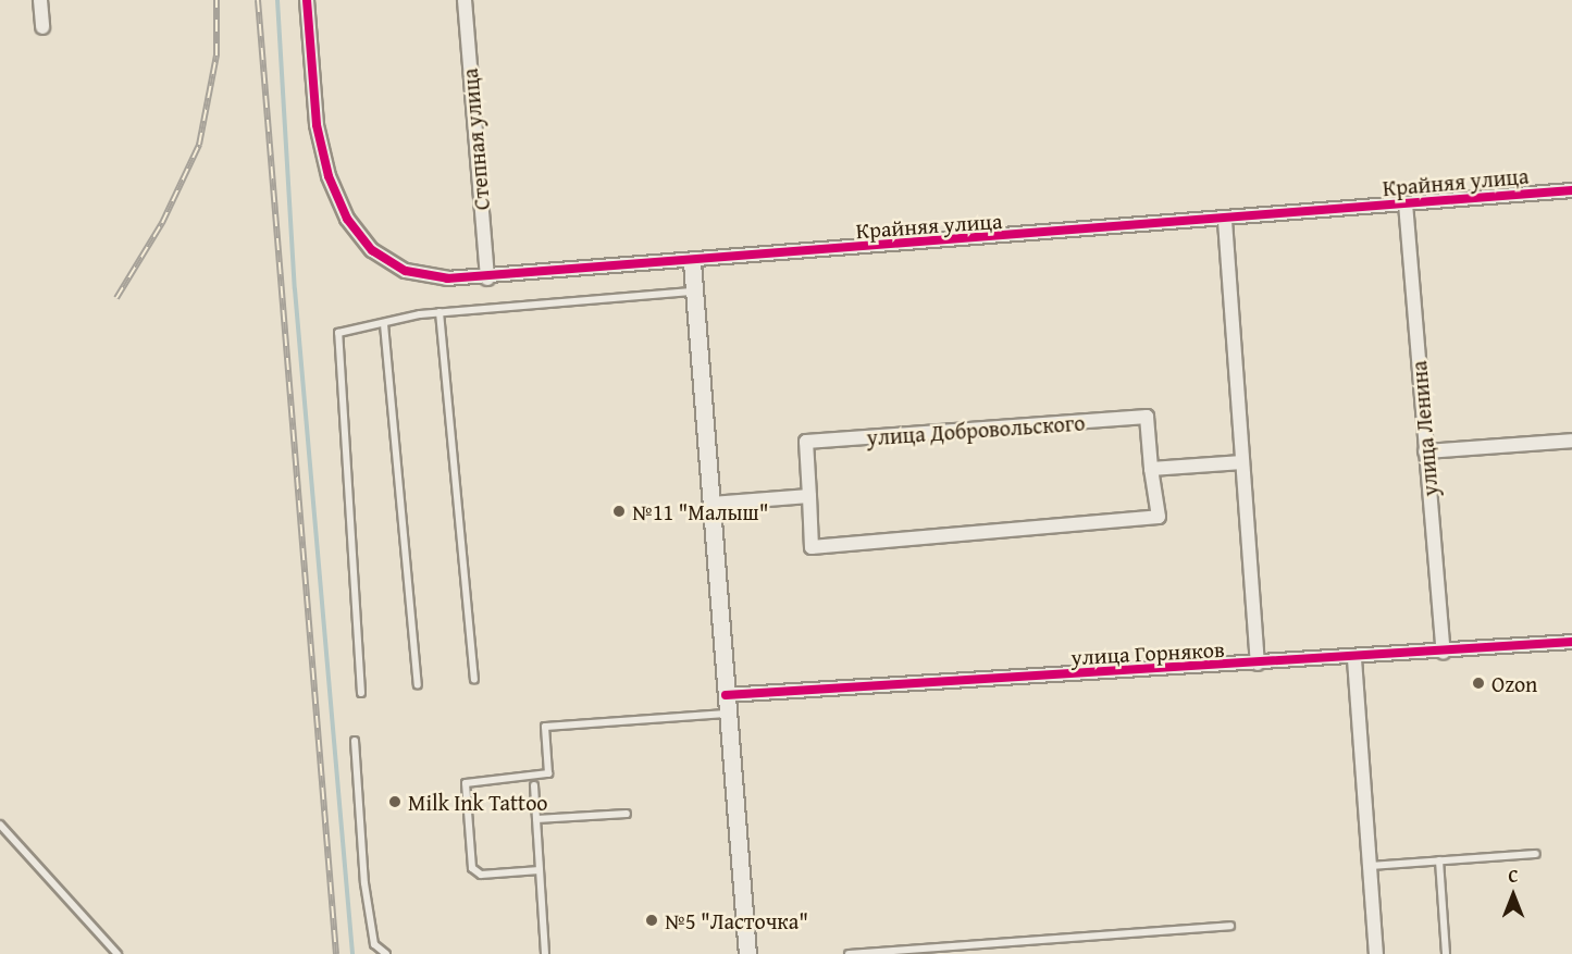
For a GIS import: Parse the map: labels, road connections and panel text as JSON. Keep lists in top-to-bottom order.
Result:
{
  "streets": {
    "street": [
      "Степная улица",
      "Крайняя улица",
      "улица Ленина",
      "улица Добровольского",
      "улица Горняков"
    ]
  },
  "crossings": [
    ["Степная улица", "Крайняя улица"],
    ["Крайняя улица", "улица Ленина"],
    ["улица Ленина", "улица Горняков"]
  ],
  "places": [
    "№11 \"Малыш\"",
    "Ozon",
    "Milk Ink Tattoo",
    "№5 \"Ласточка\""
  ],
  "north": "top"
}
